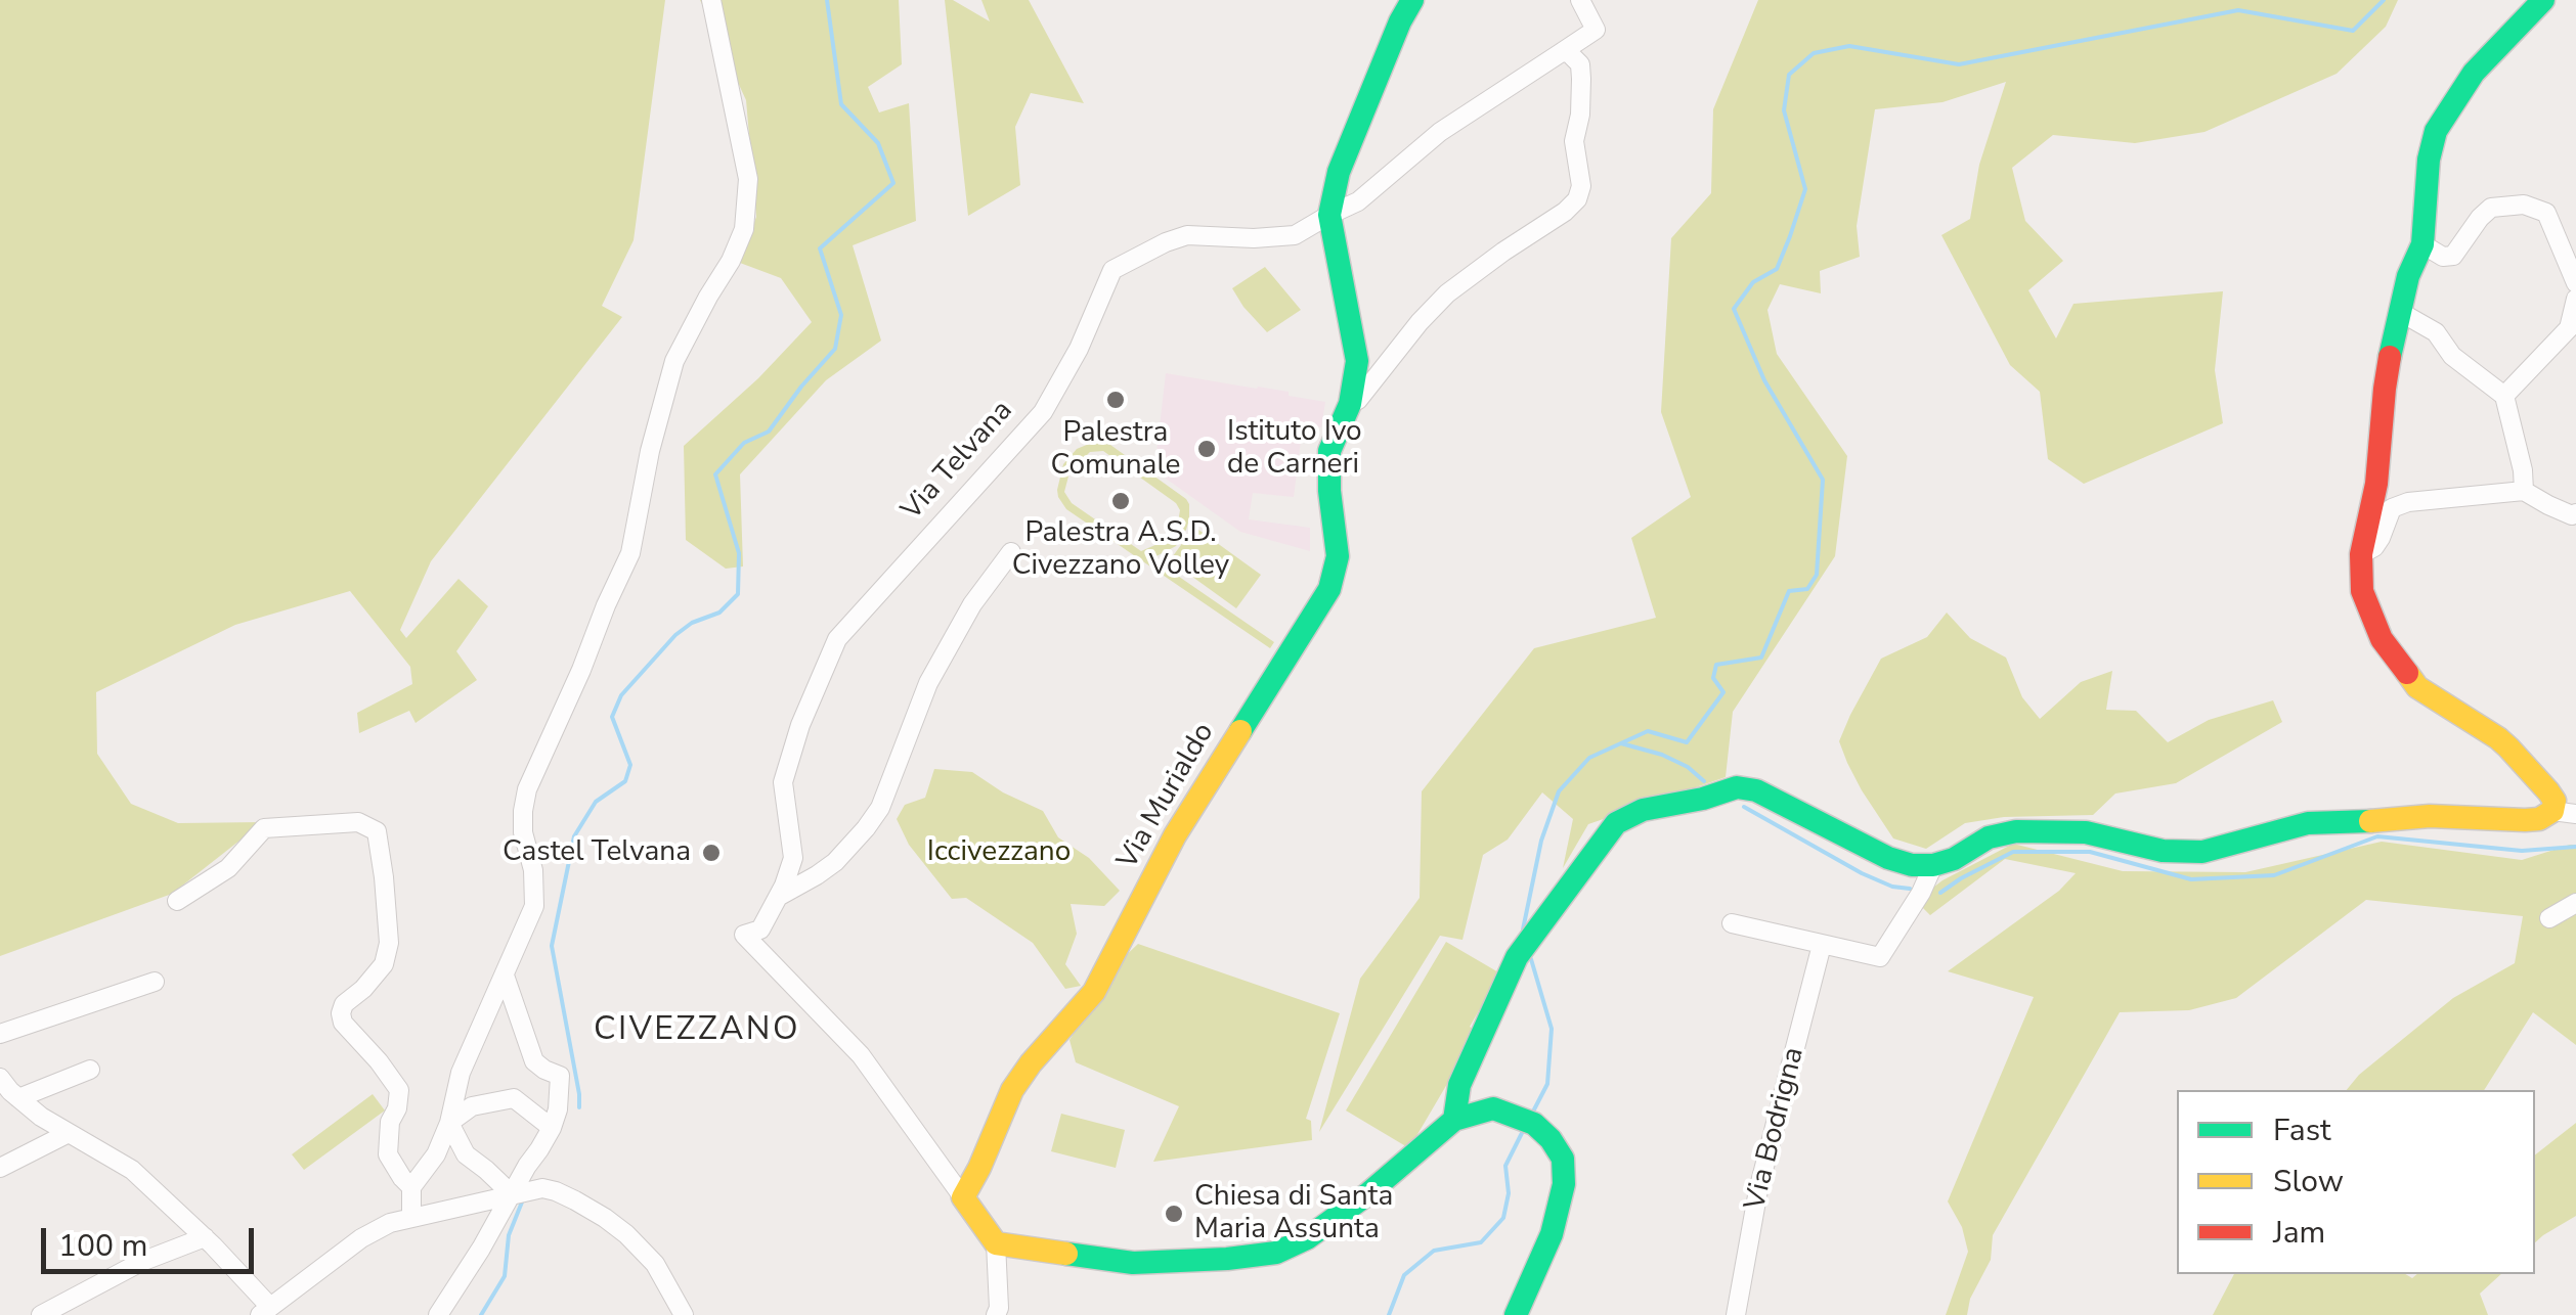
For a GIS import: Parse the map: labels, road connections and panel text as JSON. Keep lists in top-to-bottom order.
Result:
{
  "streets": {
    "street": ["Via Telvana", "Via Murialdo", "Via Bodrigna"]
  },
  "crossings": [
    ["Via Telvana", "Via Murialdo"]
  ],
  "districts": ["CIVEZZANO"],
  "parks": ["Iccivezzano"],
  "places": [
    "Palestra Comunale",
    "Istituto Ivo de Carneri",
    "Palestra A.S.D. Civezzano Volley",
    "Castel Telvana",
    "Chiesa di Santa Maria Assunta"
  ],
  "legend": ["Fast", "Slow", "Jam"],
  "scale_bar": "100 m"
}
